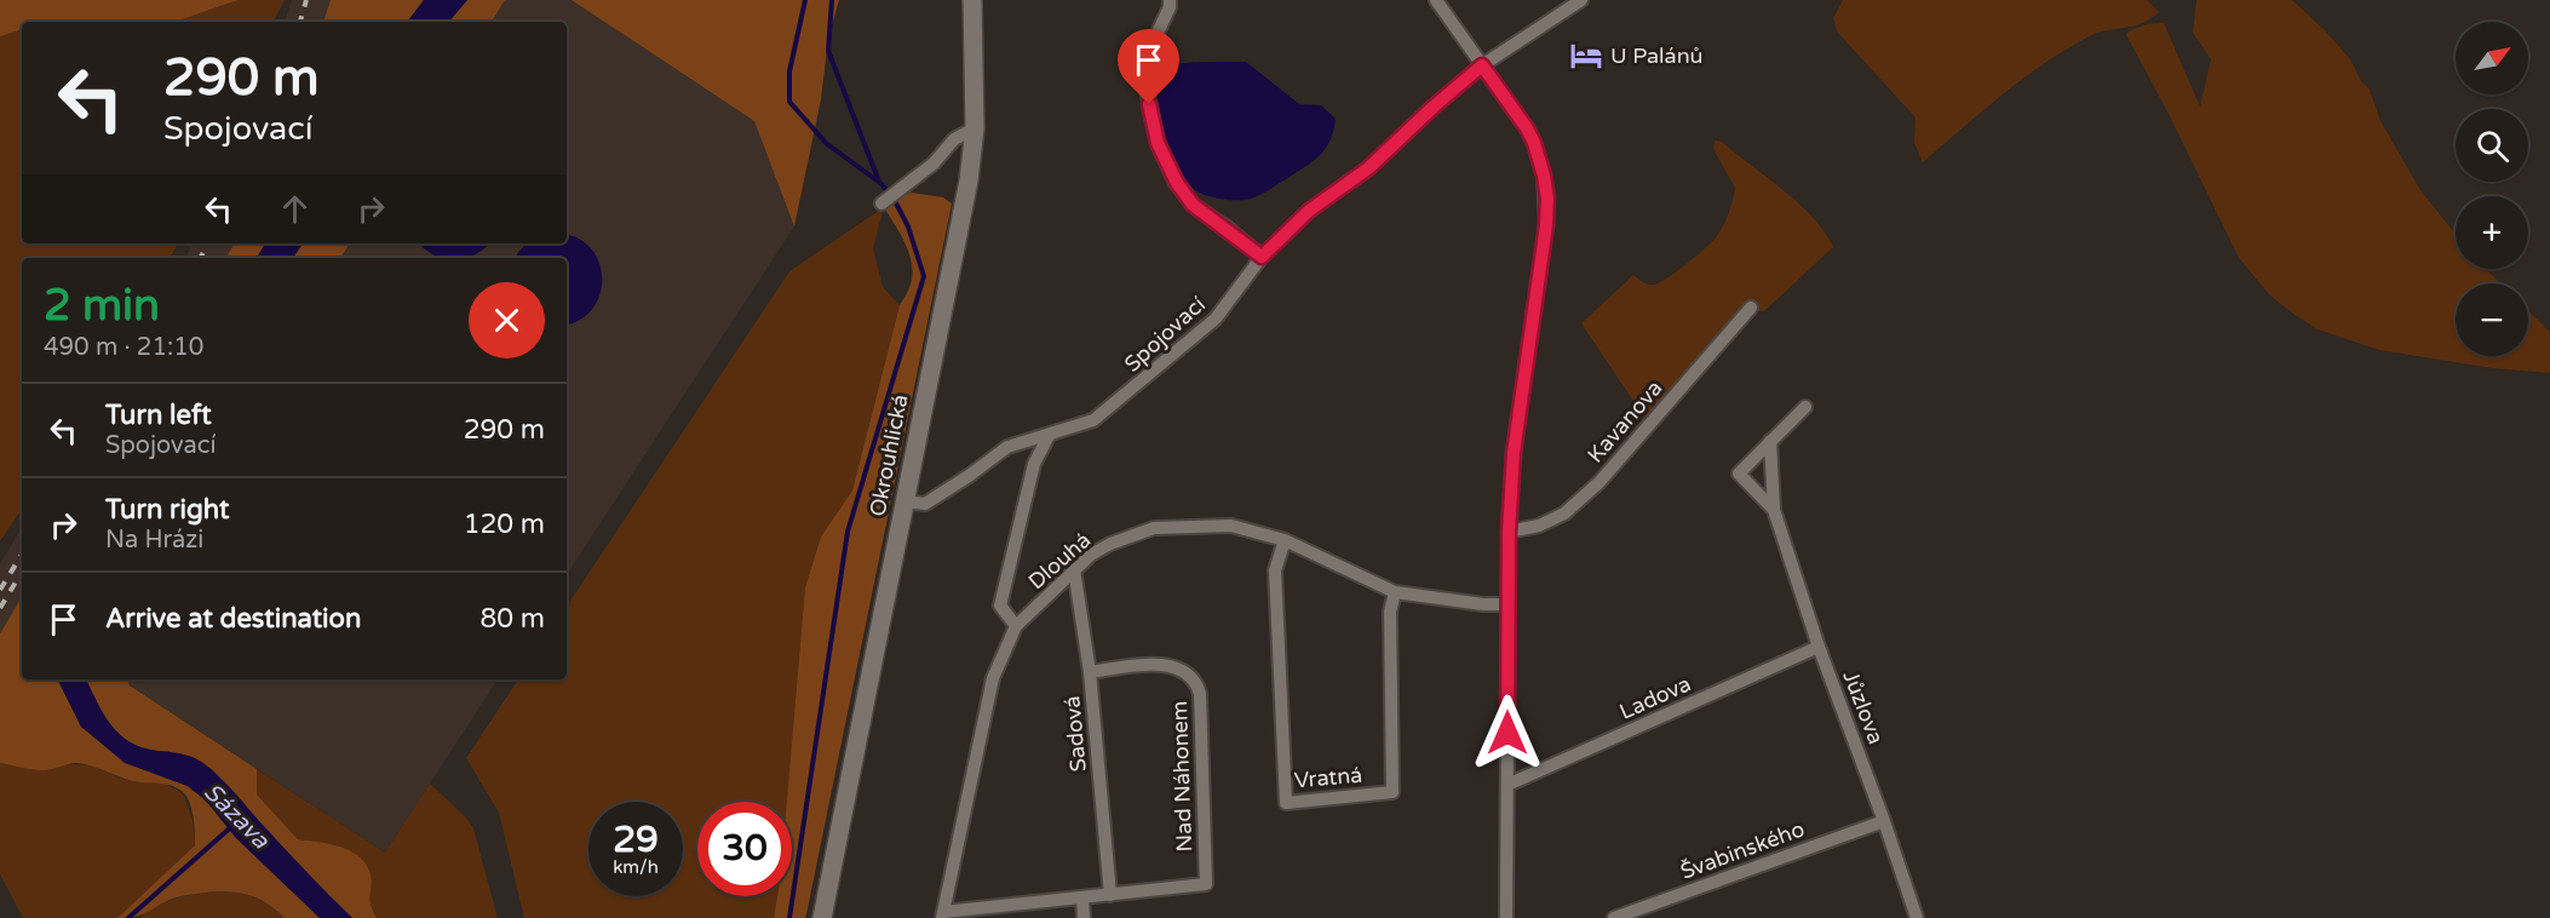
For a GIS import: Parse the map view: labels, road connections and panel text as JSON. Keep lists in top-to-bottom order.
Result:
{
  "streets": {
    "main road": ["Okrouhlická"],
    "street": [
      "Spojovací",
      "Kavanova",
      "Dlouhá",
      "Ladova",
      "Jůzlova",
      "Sadová",
      "Nad Náhonem",
      "Vratná",
      "Švabinského"
    ]
  },
  "crossings": [
    ["Spojovací", "Okrouhlická"],
    ["Dlouhá", "Sadová"],
    ["Dlouhá", "Vratná"],
    ["Ladova", "Jůzlova"],
    ["Jůzlova", "Švabinského"],
    ["Sadová", "Nad Náhonem"]
  ],
  "water": ["Sázava"],
  "places": {
    "hotel": ["U Palánů"]
  },
  "north": "top right",
  "page": {
    "map_buttons": ["+", "−"],
    "turn": ["290 m", "Spojovací"],
    "heading": ["2 min", "490 m · 21:10"],
    "list": [
      {
        "name": "Turn left",
        "note": "Spojovací",
        "value": "290 m"
      },
      {
        "name": "Turn right",
        "note": "Na Hrázi",
        "value": "120 m"
      },
      {
        "name": "Arrive at destination",
        "value": "80 m"
      }
    ],
    "speed": "29 km/h",
    "limit": "30"
  }
}
